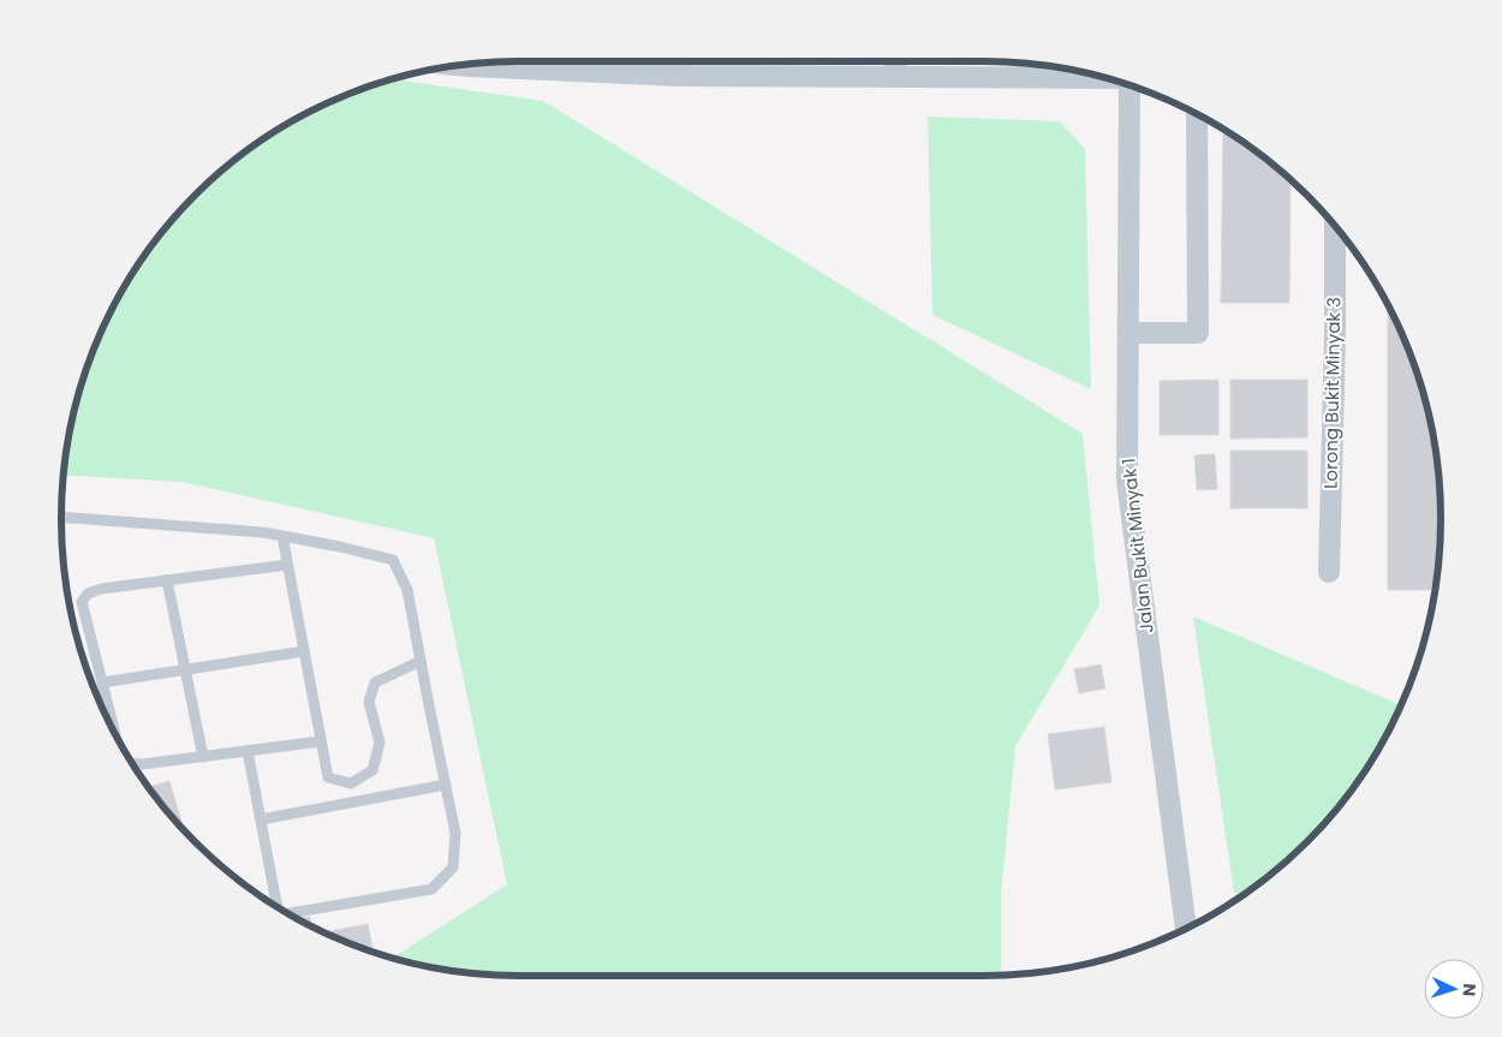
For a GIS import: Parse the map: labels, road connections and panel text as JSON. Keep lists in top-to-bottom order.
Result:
{
  "streets": {
    "street": ["Lorong Bukit Minyak 3", "Jalan Bukit Minyak 1"]
  },
  "north": "right"
}
